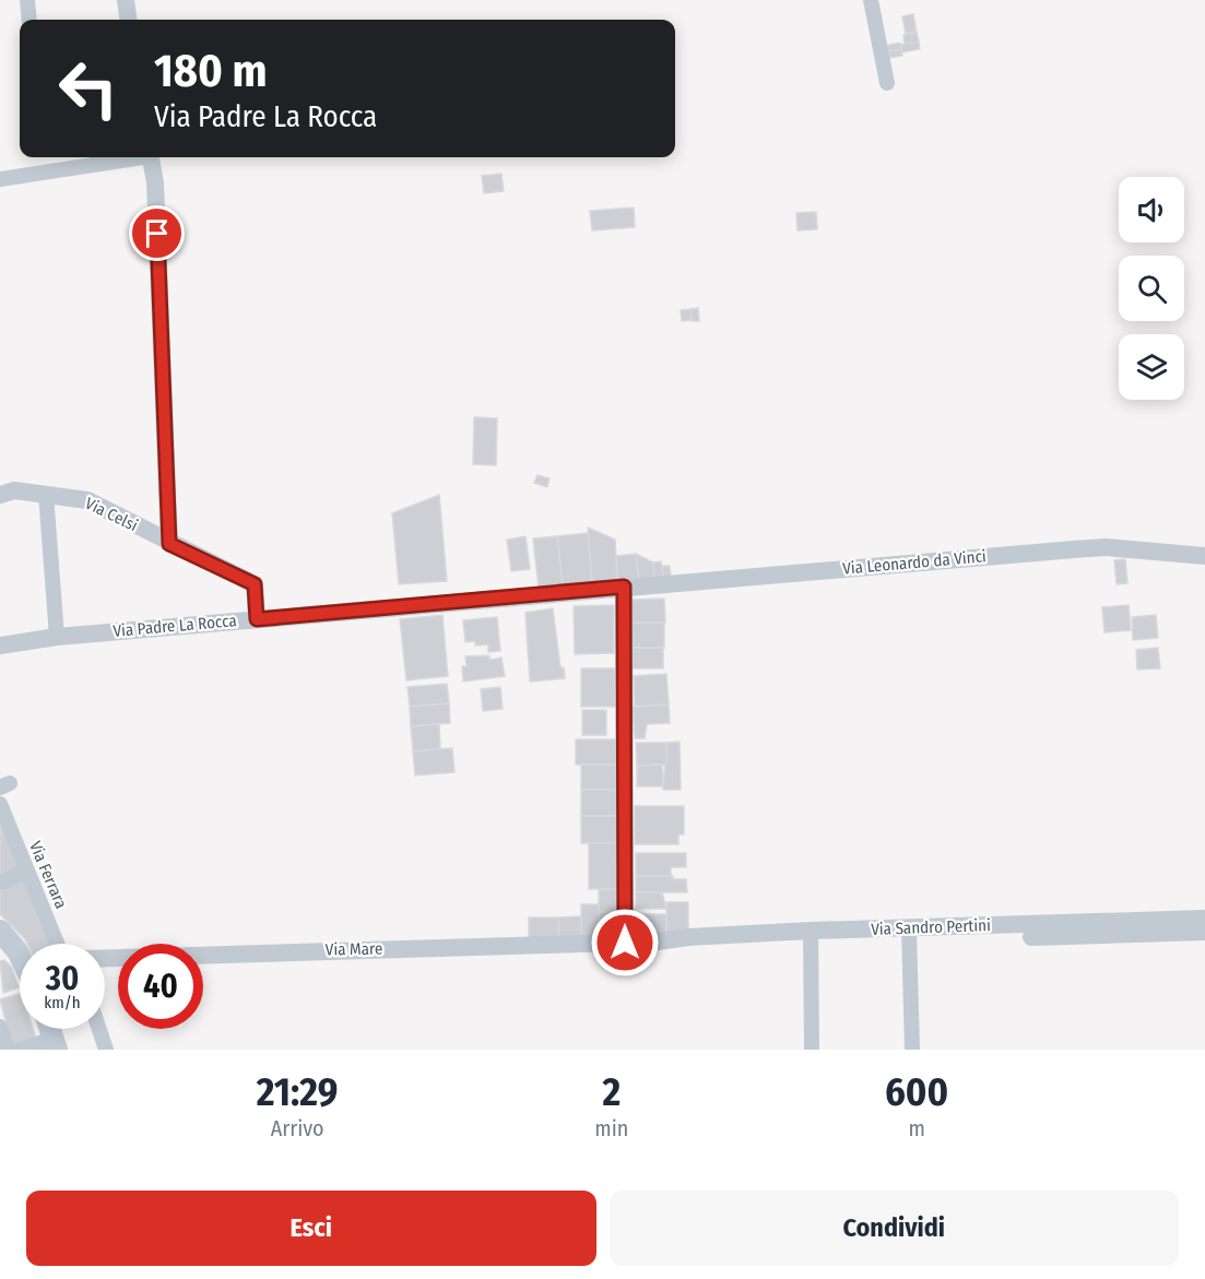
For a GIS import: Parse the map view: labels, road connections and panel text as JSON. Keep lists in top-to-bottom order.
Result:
{
  "streets": {
    "street": [
      "Via Celsi",
      "Via Leonardo da Vinci",
      "Via Padre La Rocca",
      "Via Ferrara",
      "Via Sandro Pertini",
      "Via Mare"
    ]
  },
  "crossings": [
    ["Via Celsi", "Via Padre La Rocca"],
    ["Via Leonardo da Vinci", "Via Padre La Rocca"],
    ["Via Sandro Pertini", "Via Mare"]
  ],
  "page": {
    "turn": ["180 m", "Via Padre La Rocca"],
    "speed": "30 km/h",
    "limit": "40",
    "eta": [
      "21:29",
      "Arrivo",
      "2",
      "min",
      "600",
      "m"
    ],
    "buttons": ["Esci", "Condividi"]
  }
}
